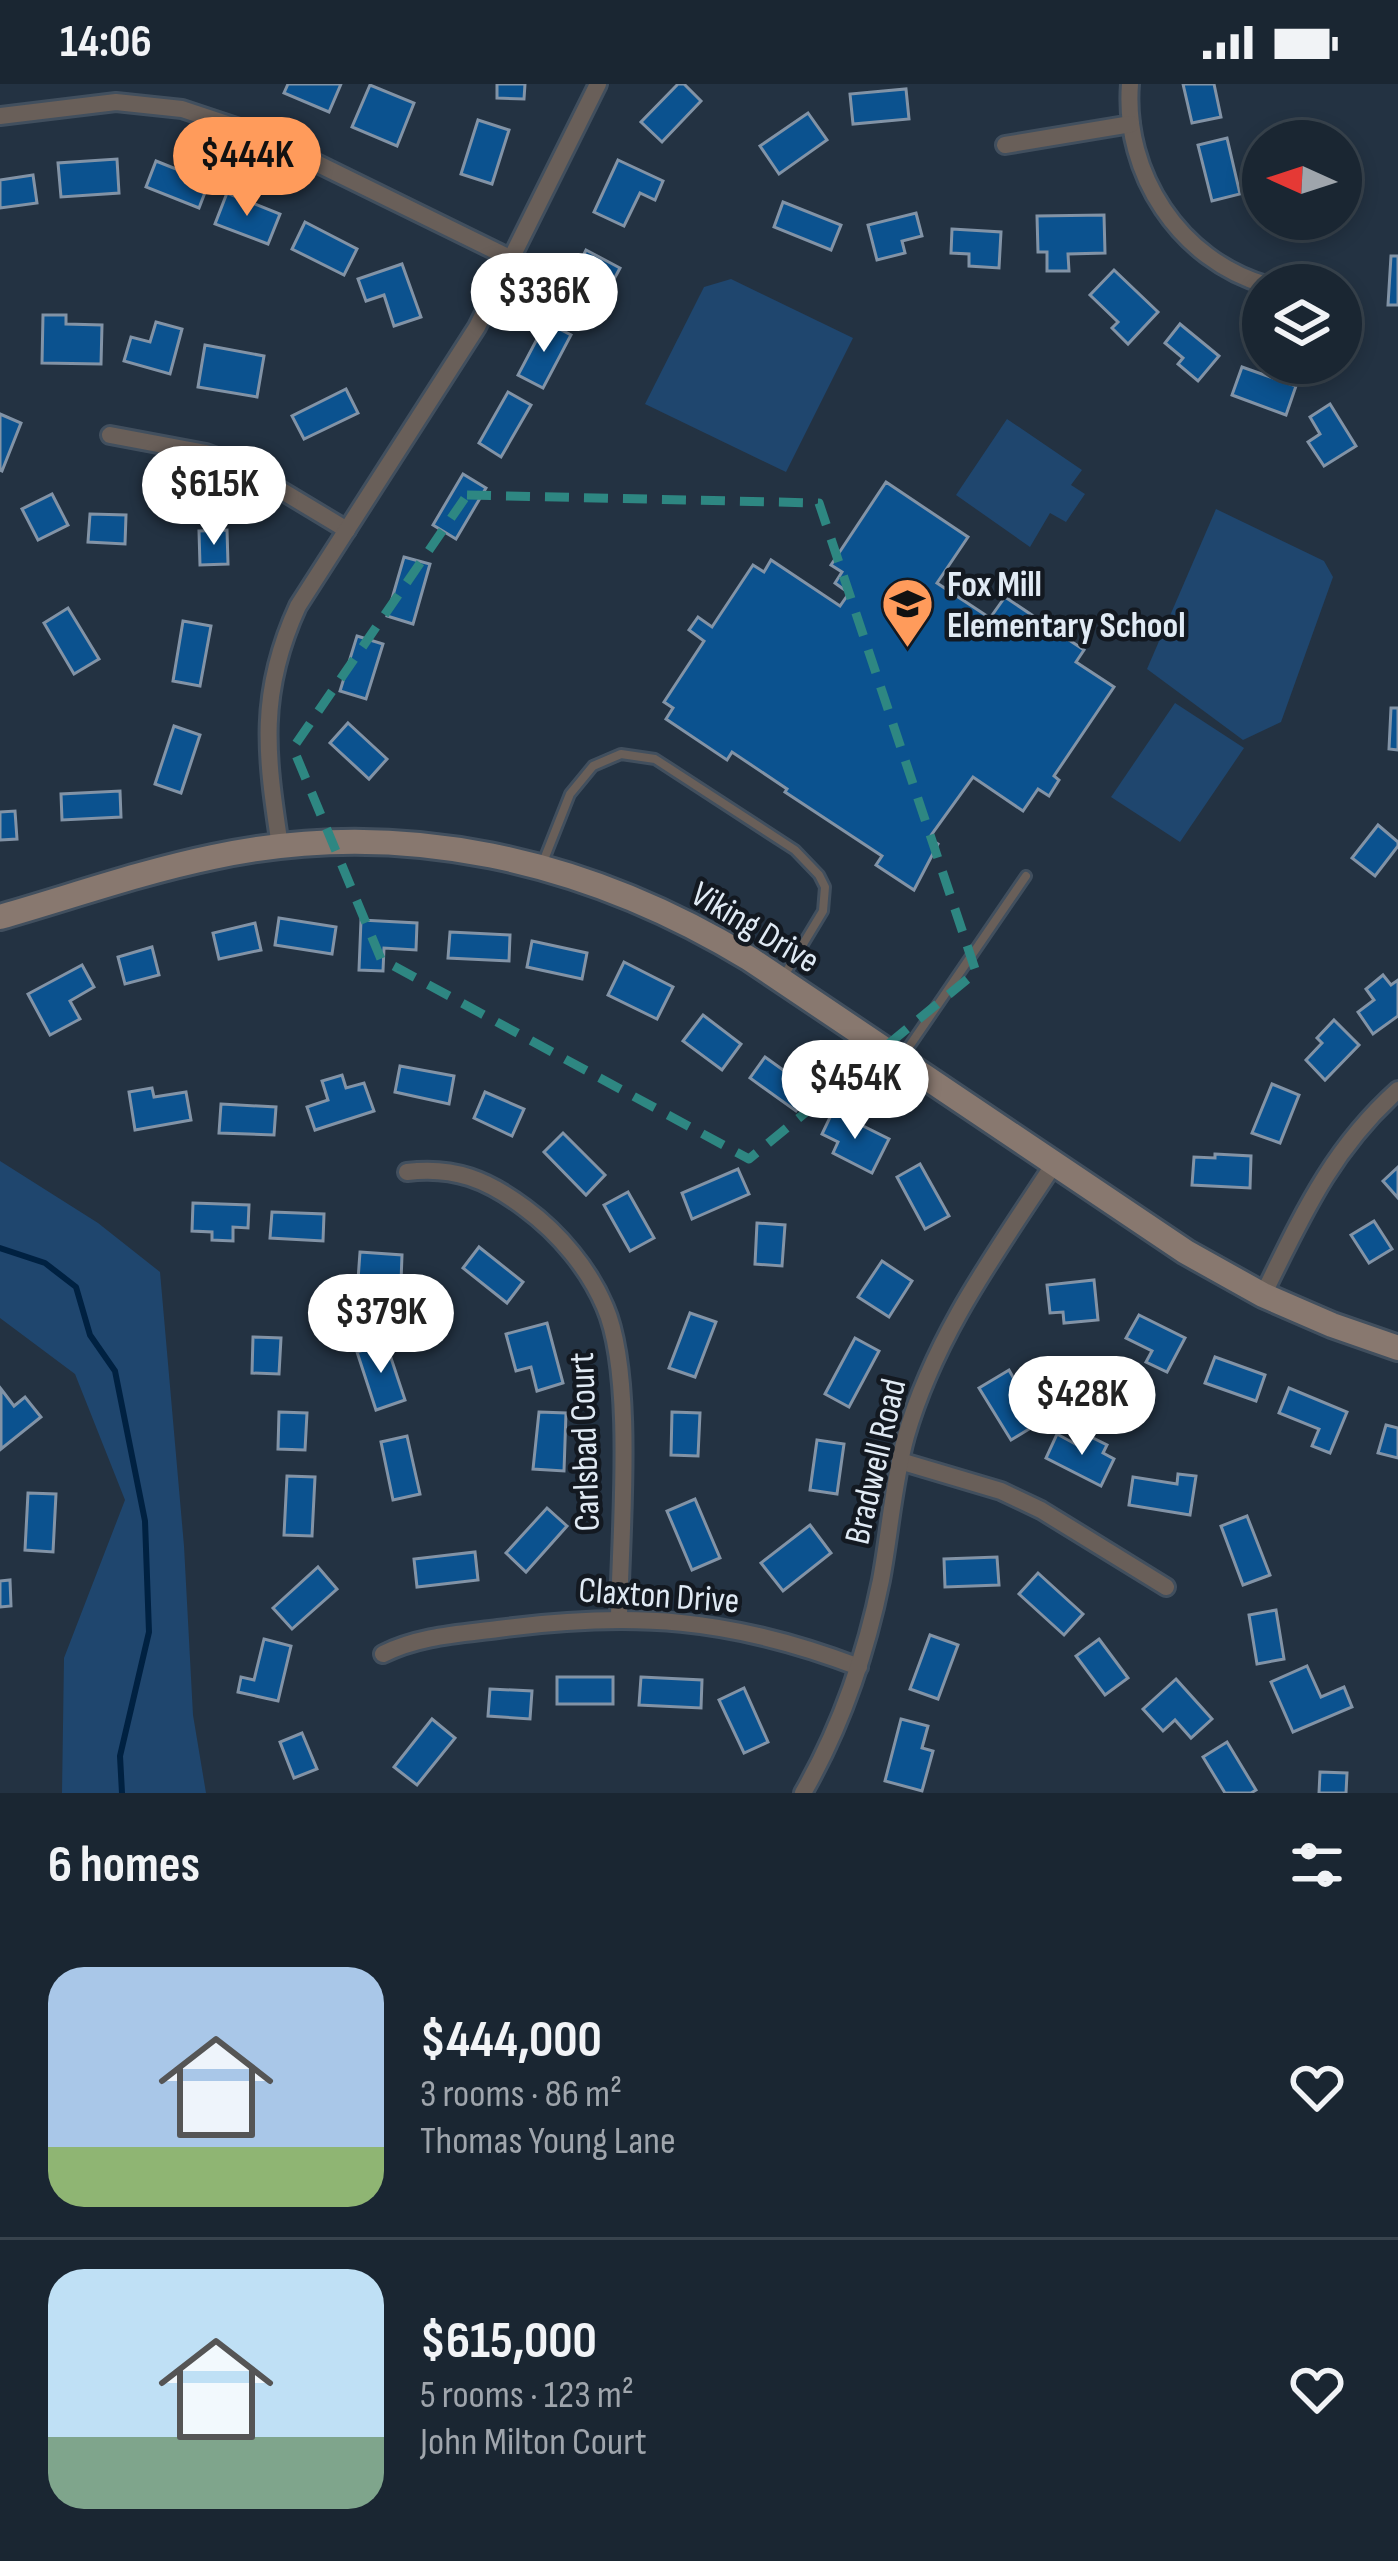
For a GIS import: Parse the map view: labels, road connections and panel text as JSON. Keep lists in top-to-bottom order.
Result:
{
  "streets": {
    "street": [
      "Viking Drive",
      "Carlsbad Court",
      "Bradwell Road",
      "Claxton Drive"
    ]
  },
  "crossings": [
    ["Viking Drive", "Bradwell Road"],
    ["Carlsbad Court", "Claxton Drive"],
    ["Bradwell Road", "Claxton Drive"]
  ],
  "places": {
    "school or university": ["Fox Mill Elementary School"]
  },
  "north": "left",
  "page": {
    "status": "14:06",
    "price": [
      "$444K",
      "$336K",
      "$615K",
      "$454K",
      "$379K",
      "$428K"
    ],
    "heading": "6 homes",
    "list": [
      {
        "name": "$444,000",
        "note": "3 rooms · 86 m² · Thomas Young Lane"
      },
      {
        "name": "$615,000",
        "note": "5 rooms · 123 m² · John Milton Court"
      }
    ]
  }
}
